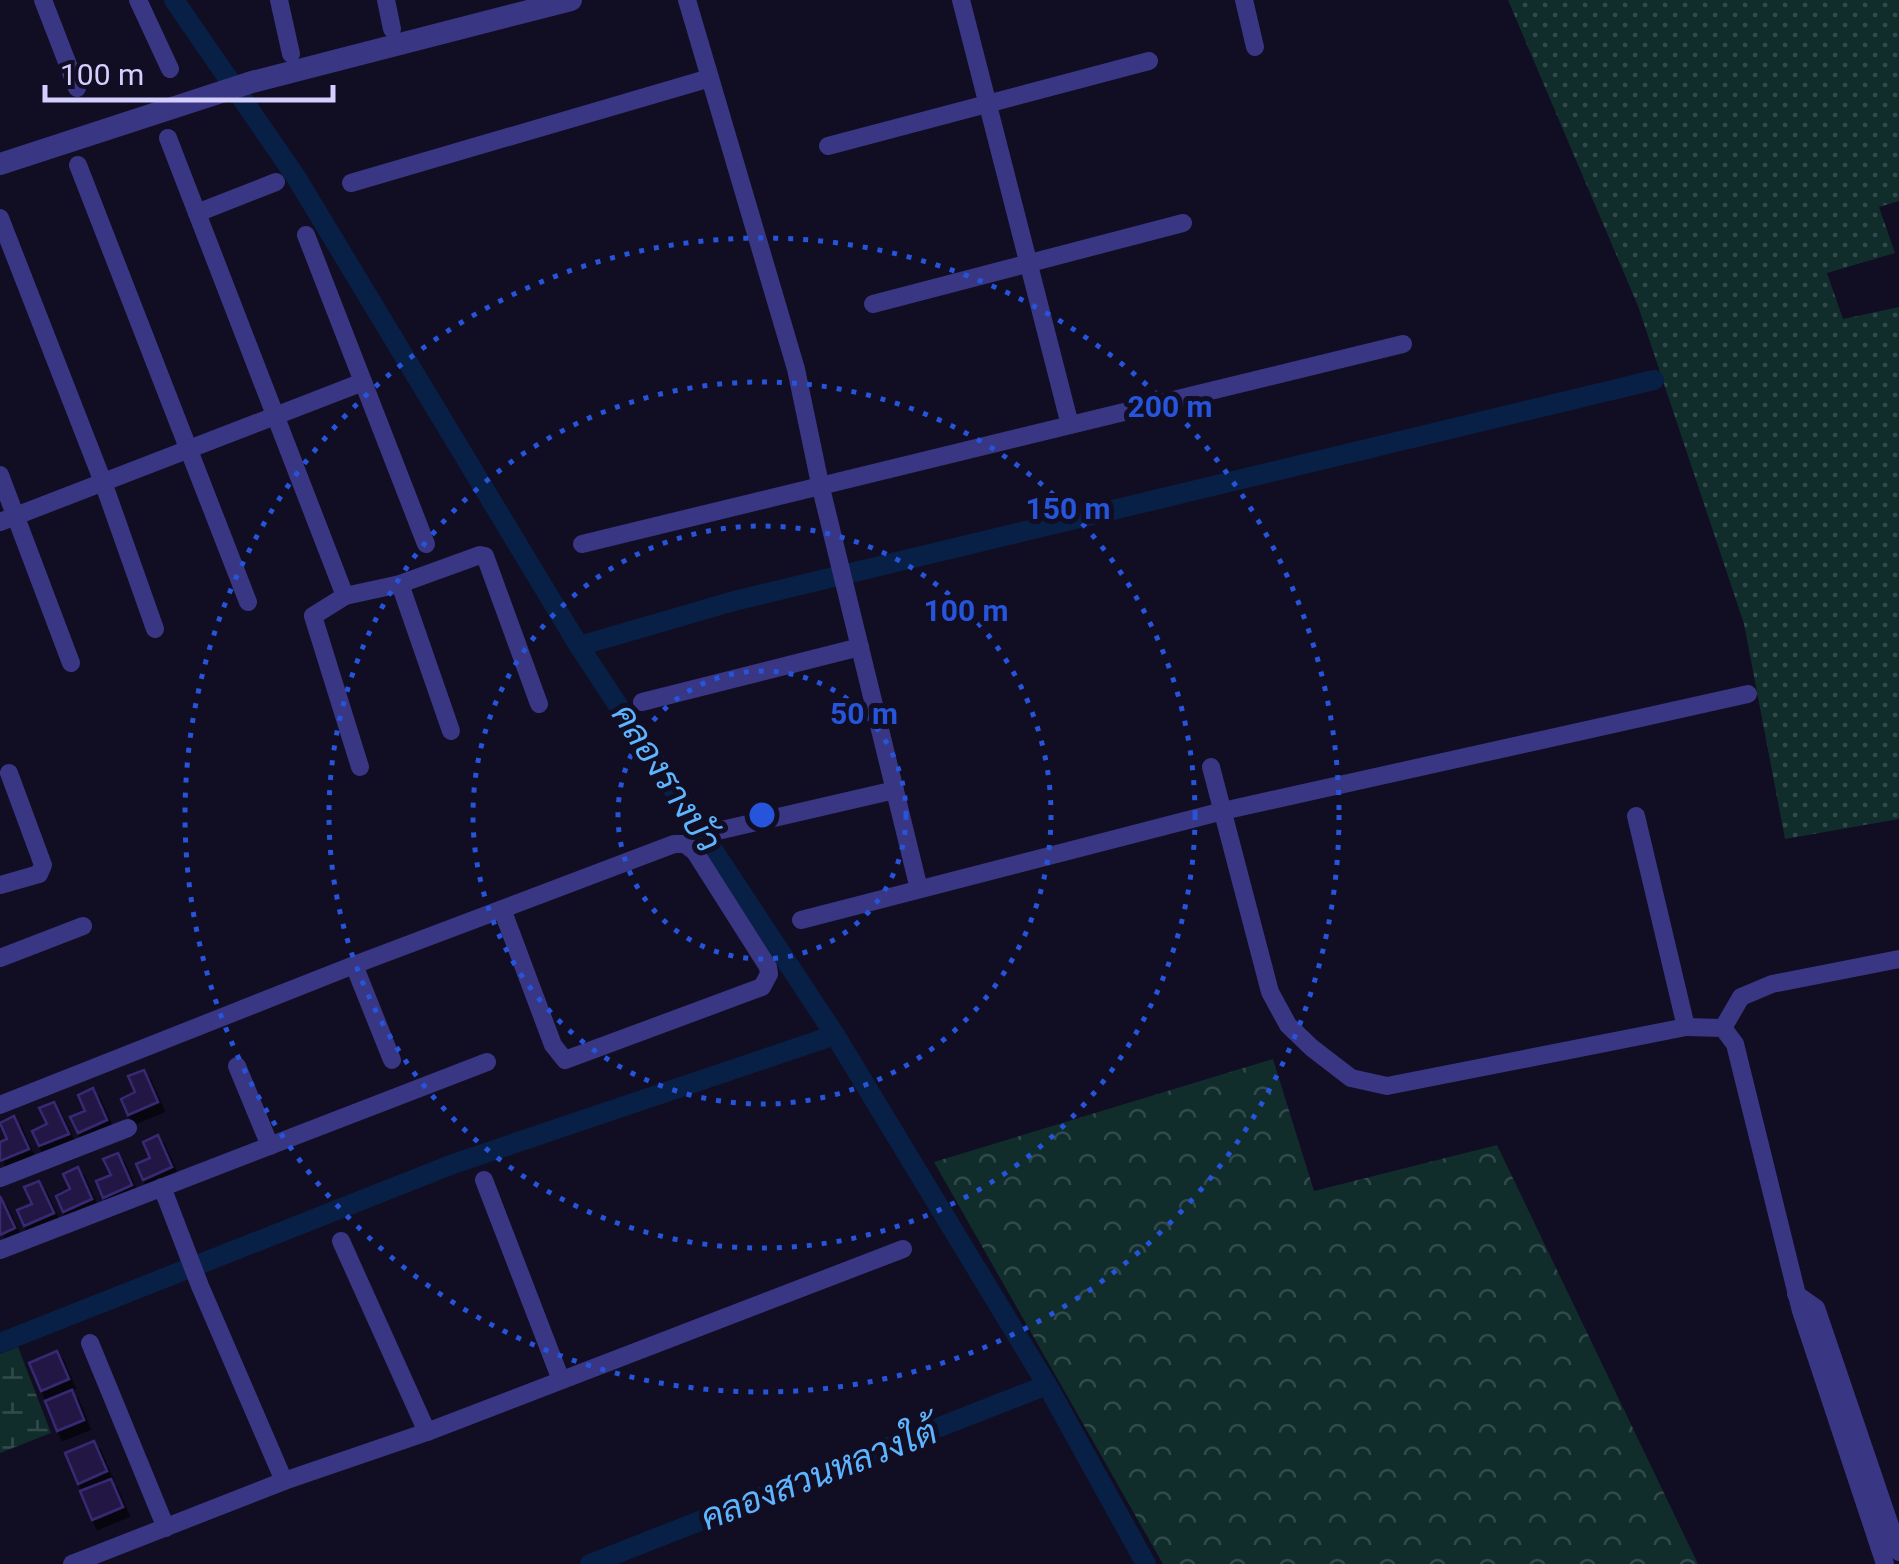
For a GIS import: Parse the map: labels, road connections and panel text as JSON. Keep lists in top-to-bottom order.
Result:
{
  "water": ["คลองรางบัว", "คลองสวนหลวงใต้"],
  "scale_bar": "100 m",
  "rings": [
    "200 m",
    "150 m",
    "100 m",
    "50 m"
  ]
}
